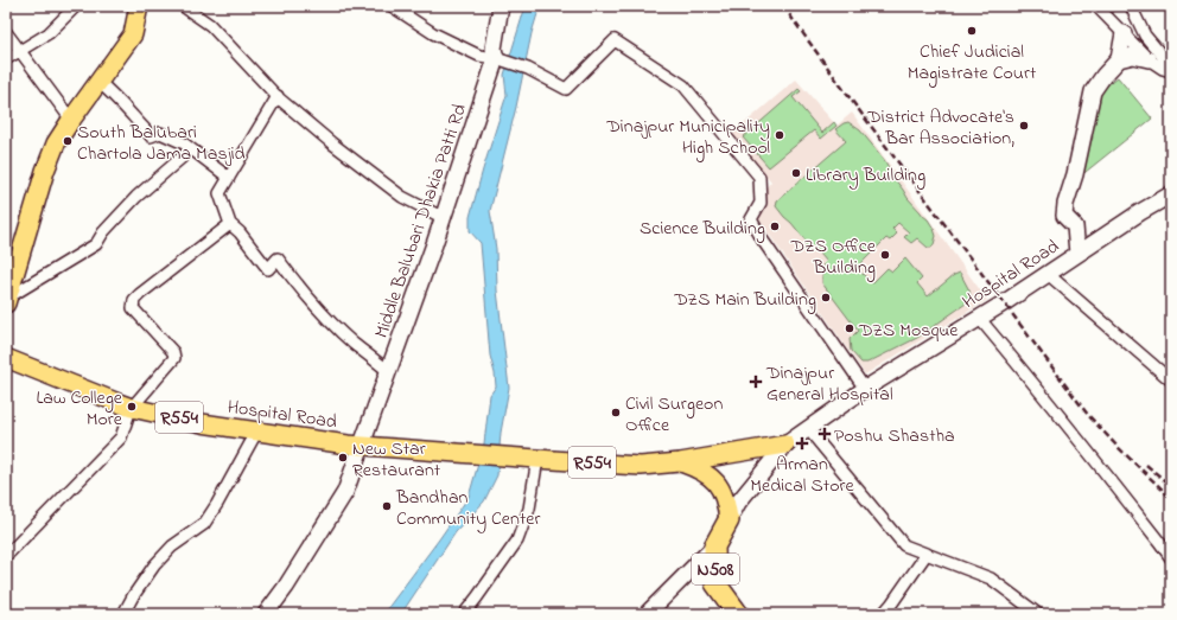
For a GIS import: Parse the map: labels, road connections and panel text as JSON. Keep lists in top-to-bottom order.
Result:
{
  "streets": {
    "highway": ["N508"],
    "main road": ["Hospital Road", "R554"],
    "street": ["Middle Balubari Dhakia Patti Rd"]
  },
  "crossings": [
    ["Middle Balubari Dhakia Patti Rd", "Hospital Road"],
    ["Hospital Road", "R554"],
    ["Hospital Road", "N508"],
    ["R554", "N508"]
  ],
  "places": {
    "other": [
      "Chief Judicial Magistrate Court",
      "District Advocate's Bar Association,",
      "Dinajpur Municipality High School",
      "South Balubari Chartola Jama Masjid",
      "Library Building",
      "Science Building",
      "DZS Office Building",
      "DZS Main Building",
      "DZS Mosque",
      "Law College More",
      "Civil Surgeon Office",
      "New Star Restaurant",
      "Bandhan Community Center"
    ],
    "health": ["Dinajpur General Hospital", "Poshu Shastha", "Arman Medical Store"]
  }
}
